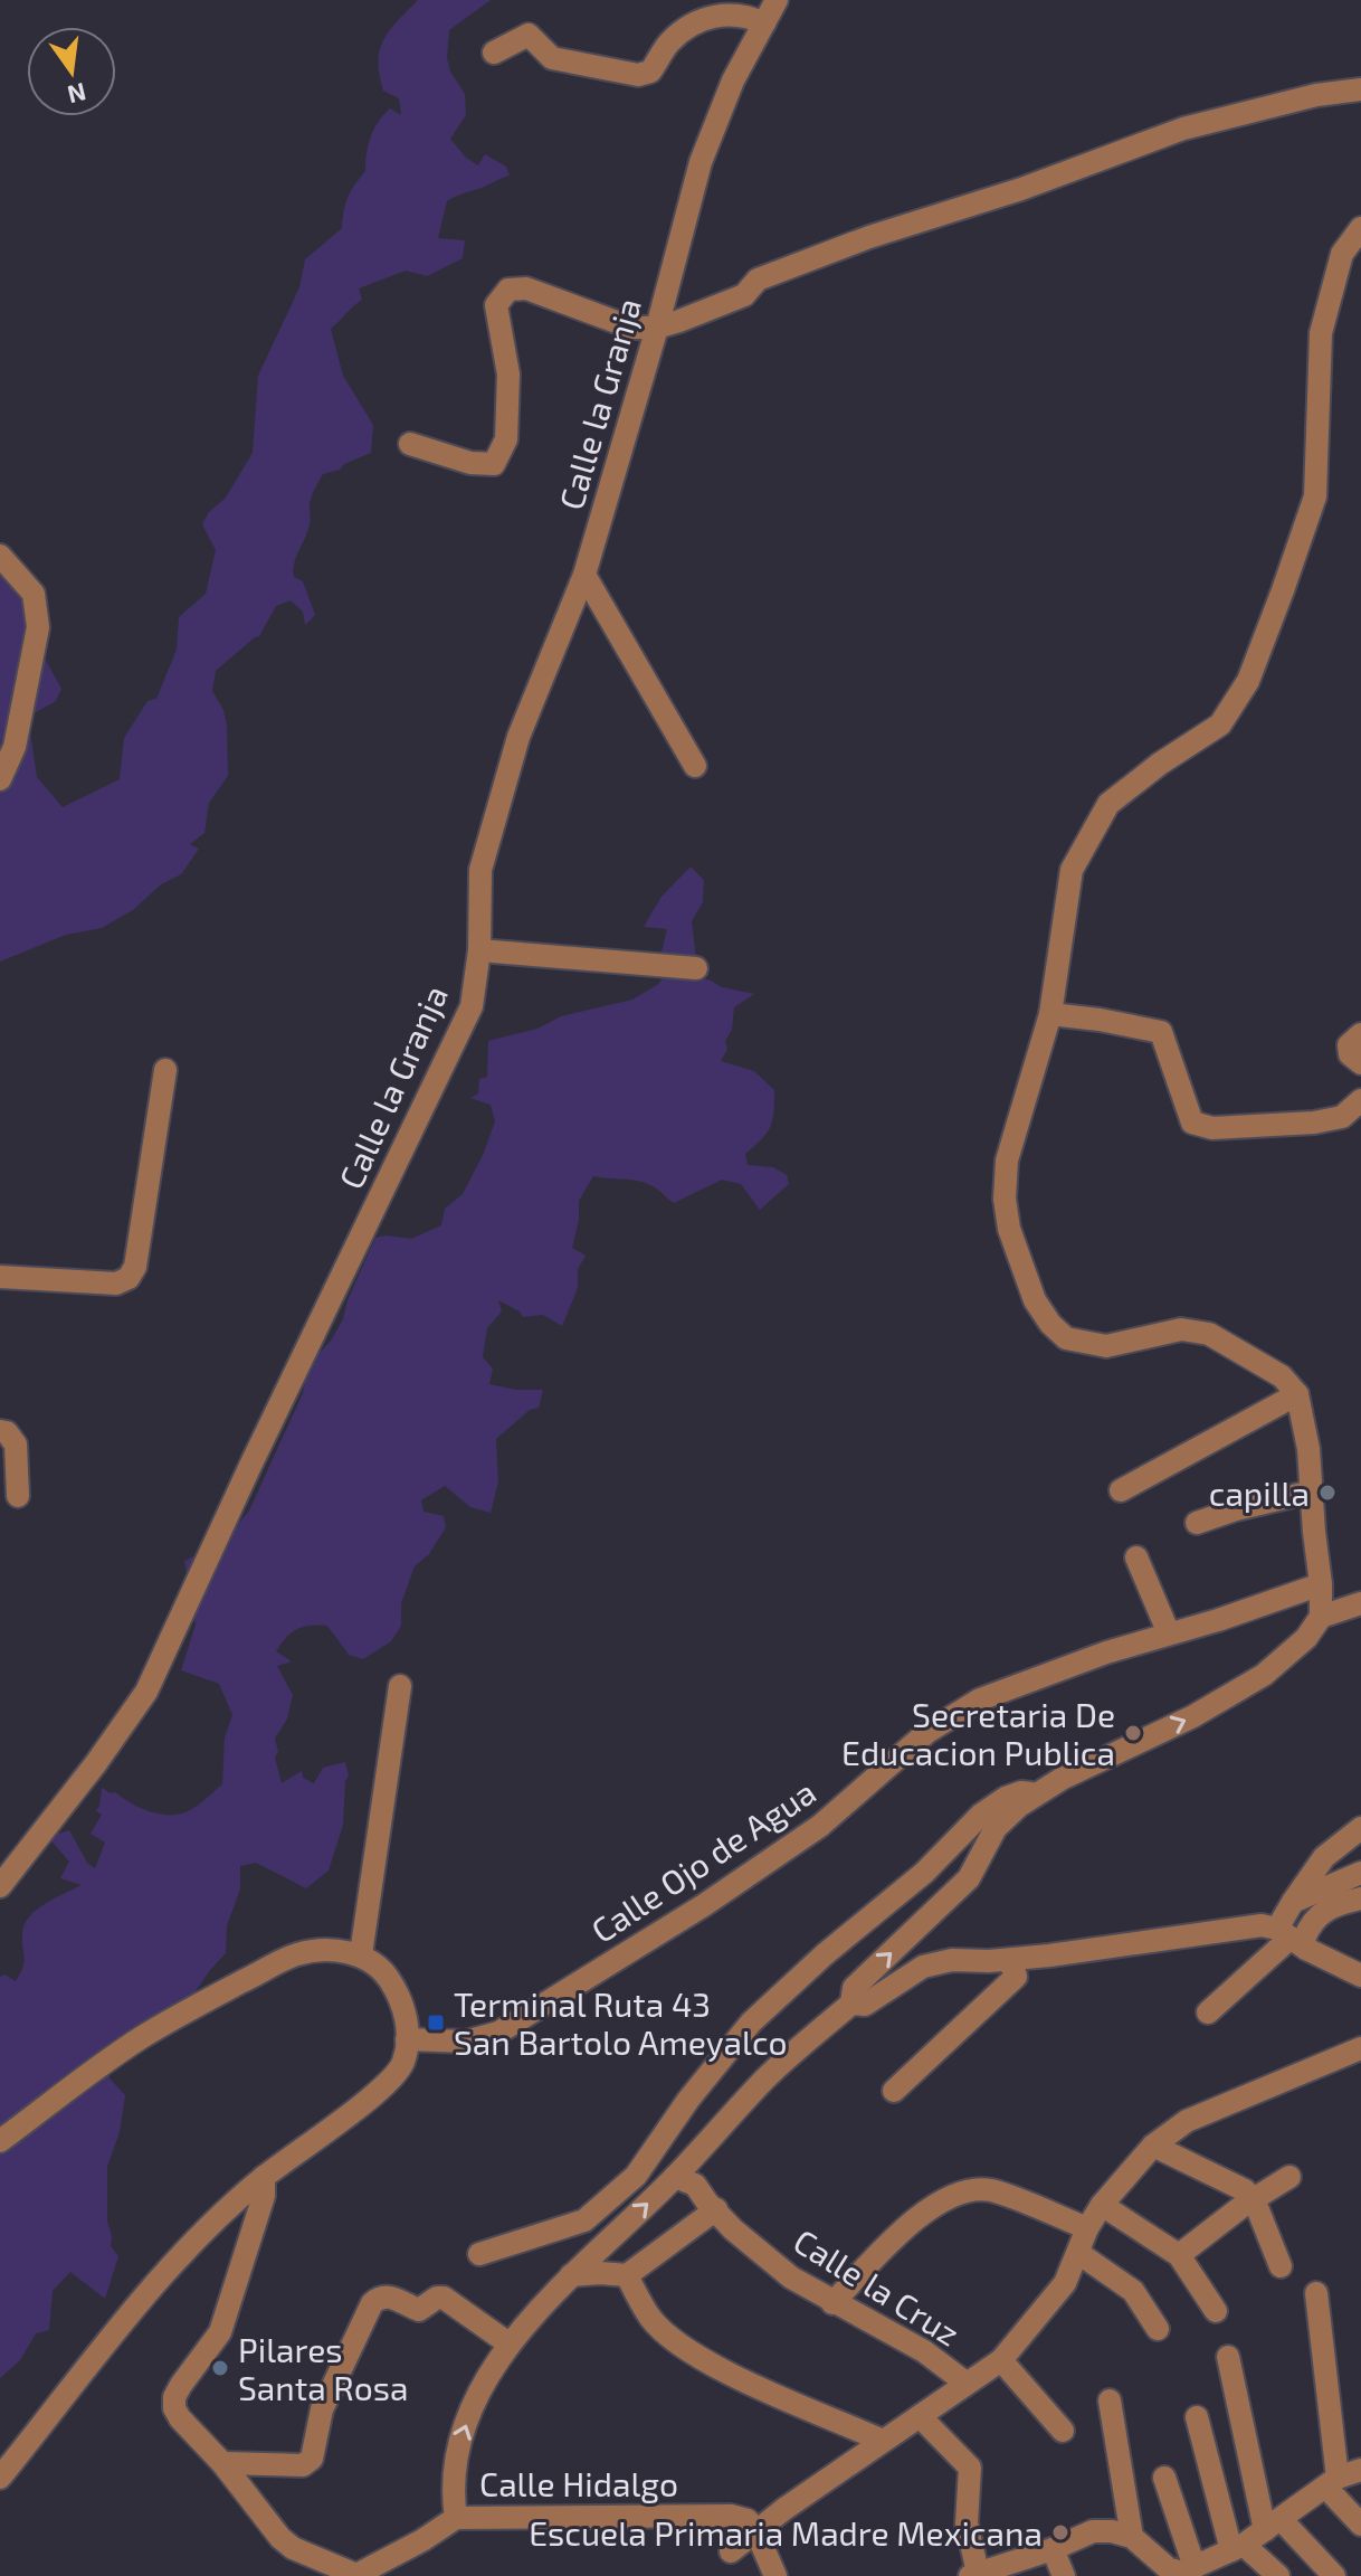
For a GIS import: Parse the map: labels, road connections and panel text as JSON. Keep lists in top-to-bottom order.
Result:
{
  "streets": {
    "street": [
      "Calle la Granja",
      "Calle Ojo de Agua",
      "Calle la Cruz",
      "Calle Hidalgo"
    ]
  },
  "places": {
    "other": [
      "capilla",
      "Secretaria De Educacion Publica",
      "Pilares Santa Rosa",
      "Escuela Primaria Madre Mexicana"
    ],
    "transit": ["Terminal Ruta 43 San Bartolo Ameyalco"]
  },
  "north": "bottom"
}
